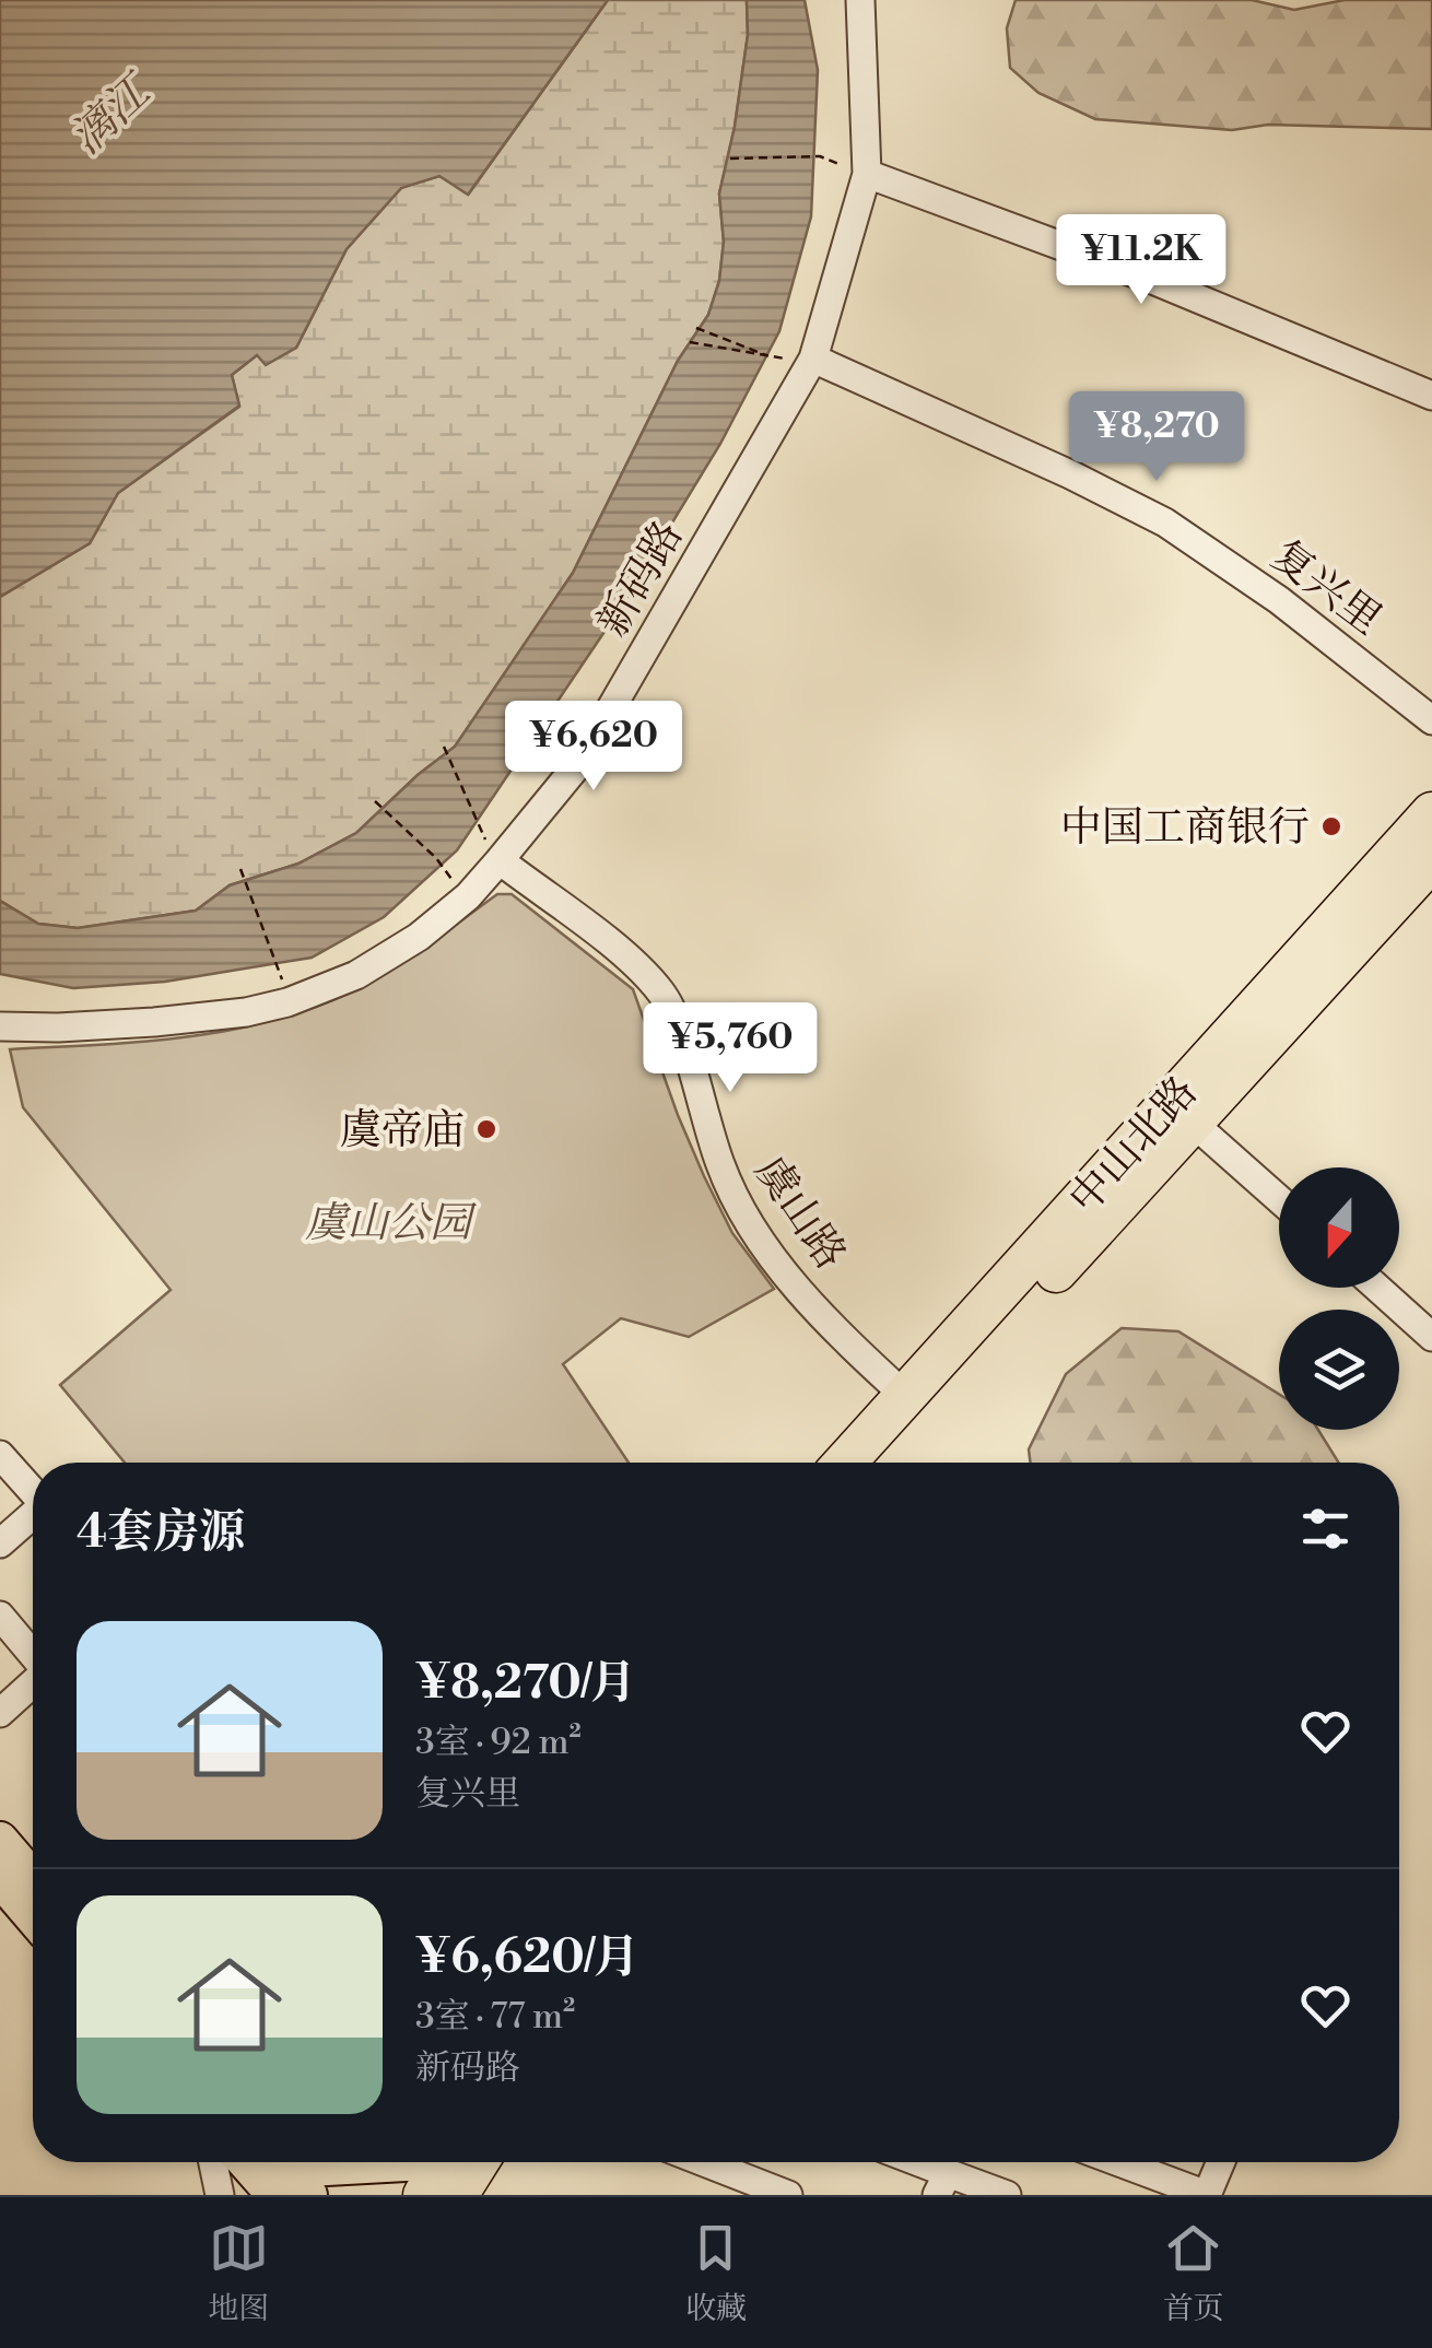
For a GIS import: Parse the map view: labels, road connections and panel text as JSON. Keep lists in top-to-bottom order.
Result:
{
  "streets": {
    "highway": ["中山北路"],
    "street": ["新码路", "复兴里", "虞山路"]
  },
  "crossings": [
    ["新码路", "复兴里"],
    ["新码路", "虞山路"],
    ["中山北路", "虞山路"]
  ],
  "water": ["漓江"],
  "parks": ["虞山公园"],
  "places": ["中国工商银行", "虞帝庙"],
  "north": "bottom",
  "page": {
    "price": [
      "¥11.2K",
      "¥8,270",
      "¥6,620",
      "¥5,760"
    ],
    "heading": "4套房源",
    "list": [
      {
        "name": "¥8,270/月",
        "note": "3室 · 92 m² · 复兴里"
      },
      {
        "name": "¥6,620/月",
        "note": "3室 · 77 m² · 新码路"
      }
    ],
    "tabs": ["地图", "收藏", "首页"]
  }
}
